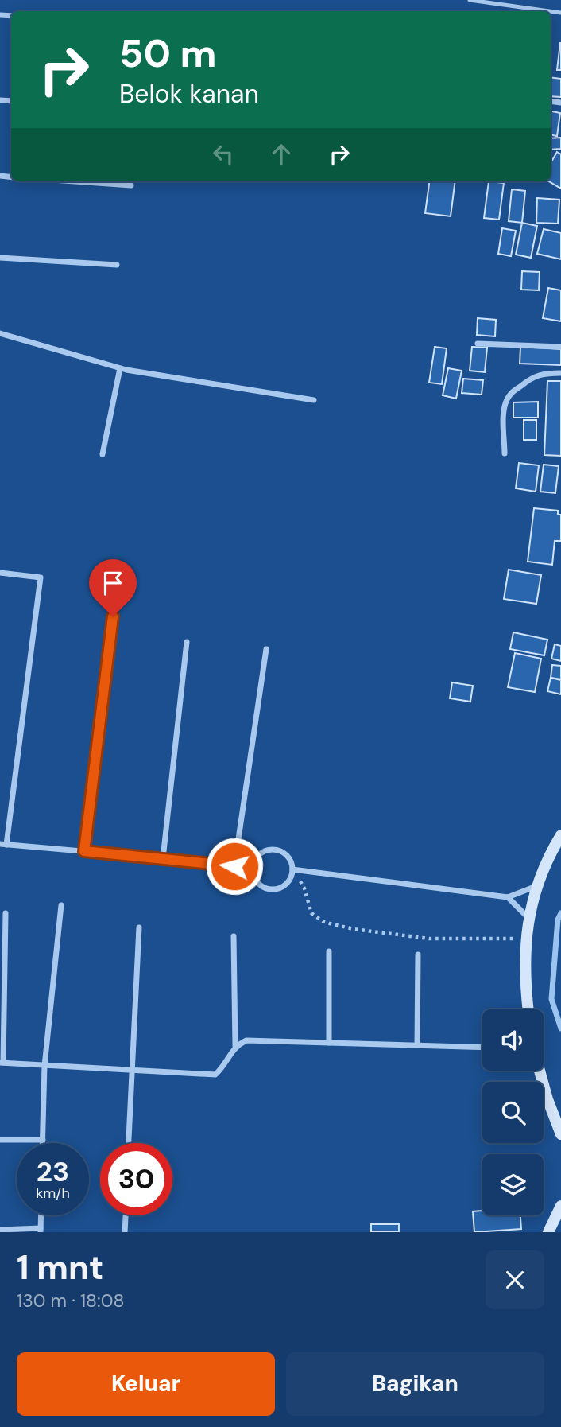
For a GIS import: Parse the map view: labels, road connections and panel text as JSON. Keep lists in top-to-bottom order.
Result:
{
  "page": {
    "turn": ["50 m", "Belok kanan"],
    "speed": "23 km/h",
    "limit": "30",
    "heading": ["1 mnt", "130 m · 18:08"],
    "buttons": ["Keluar", "Bagikan"]
  }
}
